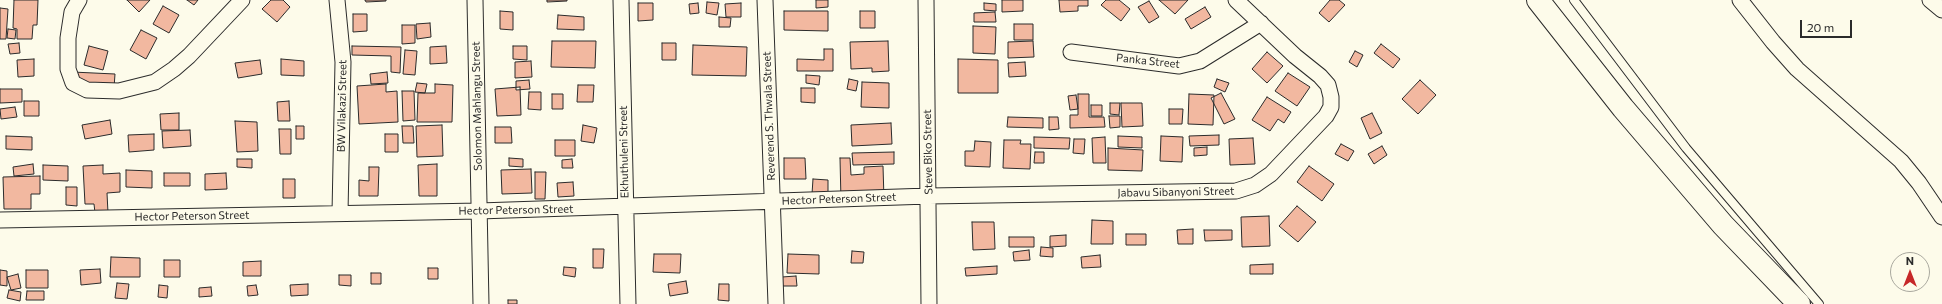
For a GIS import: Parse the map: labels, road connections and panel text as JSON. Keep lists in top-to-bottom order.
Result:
{
  "streets": {
    "street": [
      "Panka Street",
      "BW Vilakazi Street",
      "Solomon Mahlangu Street",
      "Reverend S. Thwala Street",
      "Ekhuthuleni Street",
      "Steve Biko Street",
      "Jabavu Sibanyoni Street",
      "Hector Peterson Street"
    ]
  },
  "crossings": [
    ["Panka Street", "Jabavu Sibanyoni Street"],
    ["BW Vilakazi Street", "Hector Peterson Street"],
    ["Solomon Mahlangu Street", "Hector Peterson Street"],
    ["Reverend S. Thwala Street", "Hector Peterson Street"],
    ["Ekhuthuleni Street", "Hector Peterson Street"],
    ["Steve Biko Street", "Hector Peterson Street"],
    ["Jabavu Sibanyoni Street", "Hector Peterson Street"]
  ],
  "scale_bar": "20 m",
  "north": "top"
}
